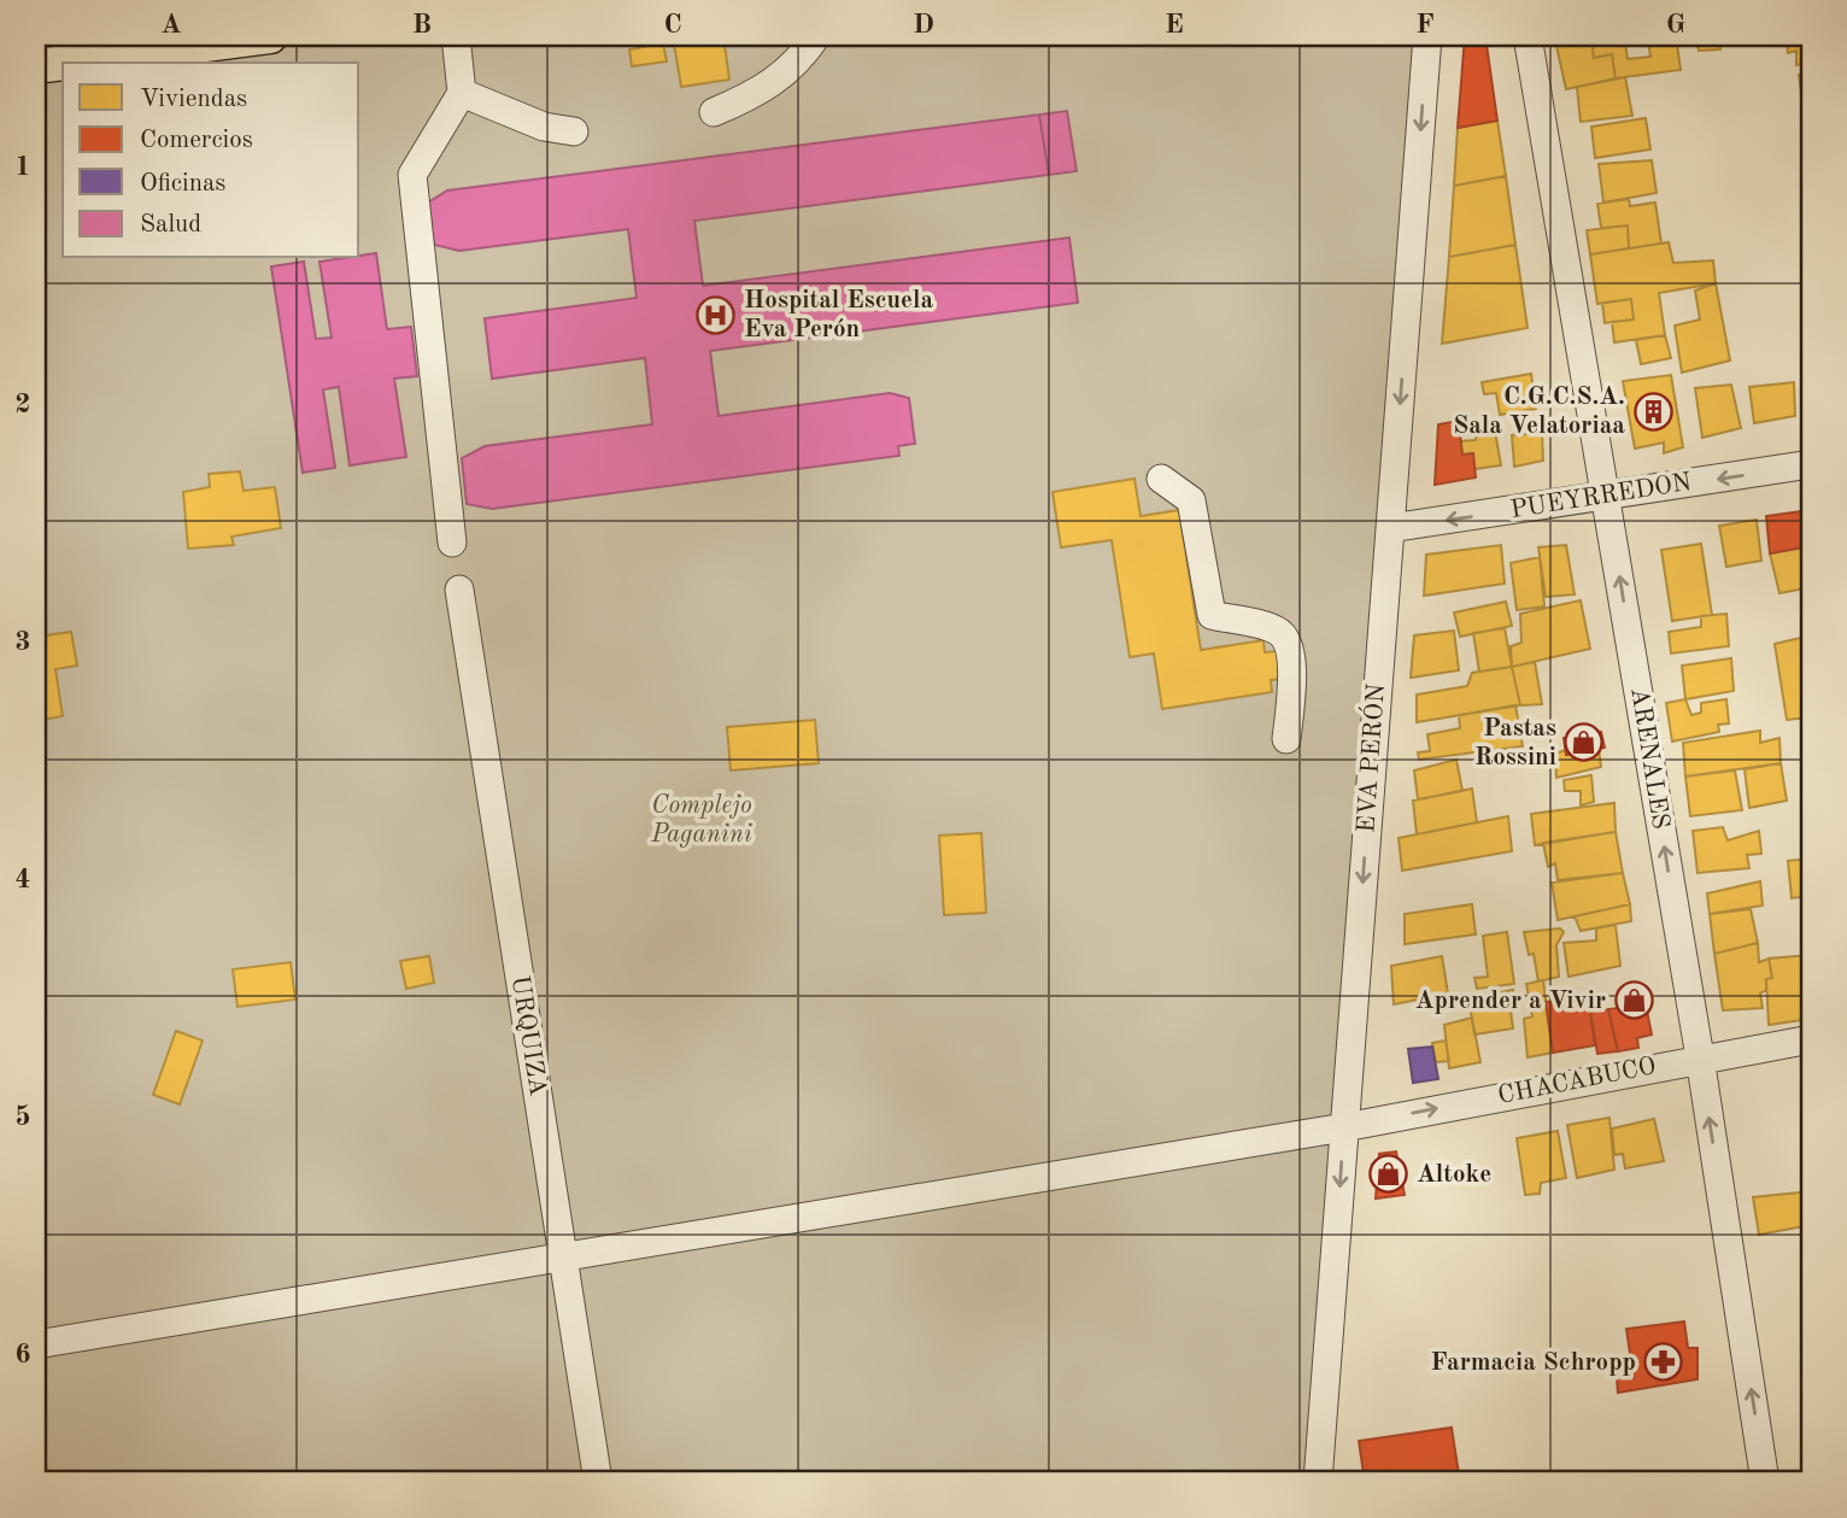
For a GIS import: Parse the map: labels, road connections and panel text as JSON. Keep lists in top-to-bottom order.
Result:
{
  "streets": {
    "street": [
      "PUEYRREDON",
      "EVA PERÓN",
      "ARENALES",
      "URQUIZA",
      "CHACABUCO"
    ]
  },
  "crossings": [
    ["PUEYRREDON", "EVA PERÓN"],
    ["PUEYRREDON", "ARENALES"],
    ["EVA PERÓN", "CHACABUCO"],
    ["ARENALES", "CHACABUCO"],
    ["URQUIZA", "CHACABUCO"]
  ],
  "one_way": ["PUEYRREDON", "EVA PERÓN", "ARENALES"],
  "parks": ["Complejo Paganini"],
  "places": {
    "hospital": ["Hospital Escuela Eva Perón"],
    "building": ["C.G.C.S.A. Sala Velatoriaa"],
    "shop": ["Pastas Rossini", "Aprender a Vivir", "Altoke"],
    "pharmacy": ["Farmacia Schropp"]
  },
  "legend": [
    "Viviendas",
    "Comercios",
    "Oficinas",
    "Salud"
  ],
  "grid": {
    "columns": [
      "A",
      "B",
      "C",
      "D",
      "E",
      "F",
      "G"
    ],
    "rows": [
      "1",
      "2",
      "3",
      "4",
      "5",
      "6"
    ]
  }
}
